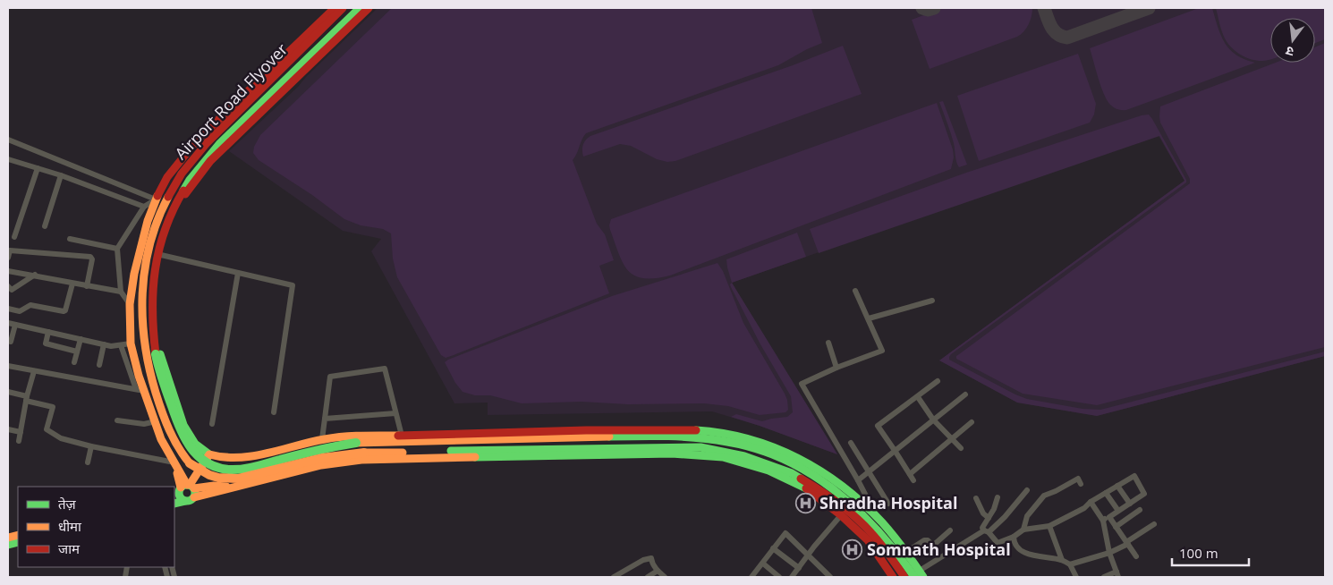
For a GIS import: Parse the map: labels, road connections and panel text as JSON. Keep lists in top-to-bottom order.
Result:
{
  "streets": {
    "main road": ["Airport Road Flyover"]
  },
  "places": {
    "hospital": ["Shradha Hospital", "Somnath Hospital"]
  },
  "legend": ["तेज़", "धीमा", "जाम"],
  "scale_bar": "100 m",
  "north": "bottom"
}
